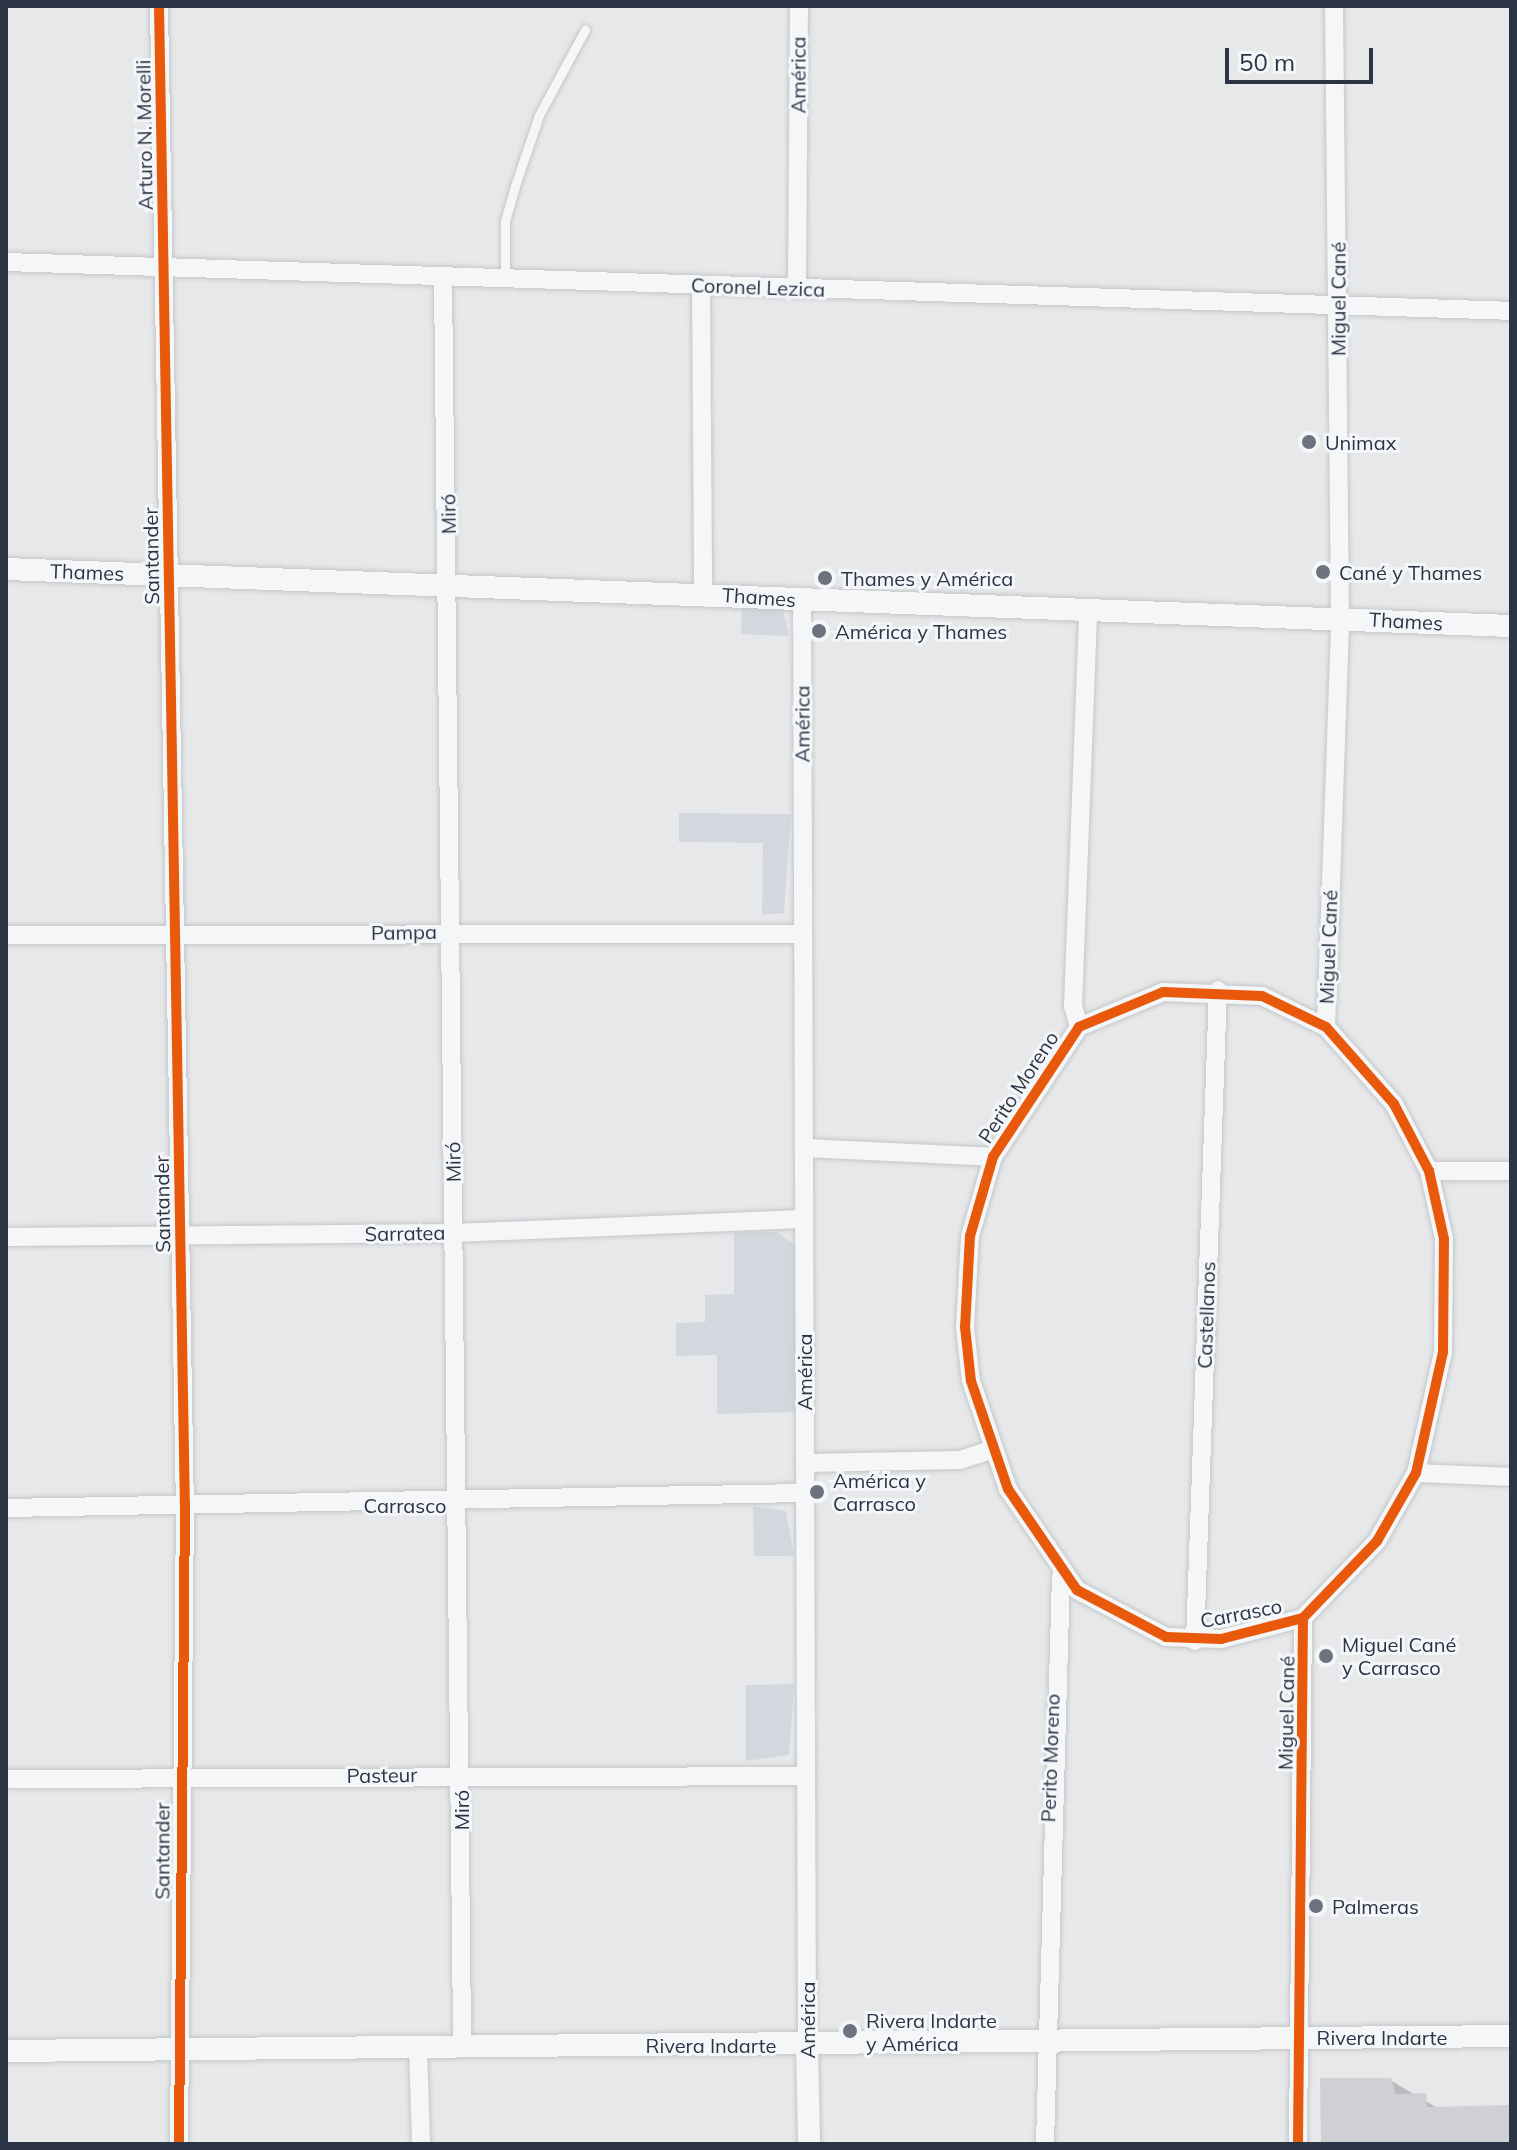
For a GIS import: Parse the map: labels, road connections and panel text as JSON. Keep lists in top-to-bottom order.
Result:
{
  "streets": {
    "street": [
      "América",
      "Arturo N. Morelli",
      "Coronel Lezica",
      "Miguel Cané",
      "Miró",
      "Santander",
      "Thames",
      "Pampa",
      "Perito Moreno",
      "Sarratea",
      "Castellanos",
      "Carrasco",
      "Pasteur",
      "Rivera Indarte"
    ]
  },
  "crossings": [
    ["América", "Coronel Lezica"],
    ["América", "Thames"],
    ["América", "Pampa"],
    ["América", "Sarratea"],
    ["América", "Carrasco"],
    ["América", "Pasteur"],
    ["América", "Rivera Indarte"],
    ["Arturo N. Morelli", "Coronel Lezica"],
    ["Arturo N. Morelli", "Santander"],
    ["Coronel Lezica", "Miguel Cané"],
    ["Coronel Lezica", "Miró"],
    ["Coronel Lezica", "Santander"],
    ["Miguel Cané", "Thames"],
    ["Miguel Cané", "Carrasco"],
    ["Miguel Cané", "Rivera Indarte"],
    ["Miró", "Thames"],
    ["Miró", "Pampa"],
    ["Miró", "Sarratea"],
    ["Miró", "Carrasco"],
    ["Miró", "Pasteur"],
    ["Miró", "Rivera Indarte"],
    ["Santander", "Thames"],
    ["Santander", "Pampa"],
    ["Santander", "Sarratea"],
    ["Santander", "Carrasco"],
    ["Santander", "Pasteur"],
    ["Santander", "Rivera Indarte"],
    ["Thames", "Perito Moreno"],
    ["Perito Moreno", "Carrasco"],
    ["Perito Moreno", "Rivera Indarte"],
    ["Castellanos", "Carrasco"]
  ],
  "places": [
    "Unimax",
    "Cané y Thames",
    "Thames y América",
    "América y Thames",
    "América y Carrasco",
    "Miguel Cané y Carrasco",
    "Palmeras",
    "Rivera Indarte y América"
  ],
  "scale_bar": "50 m"
}
